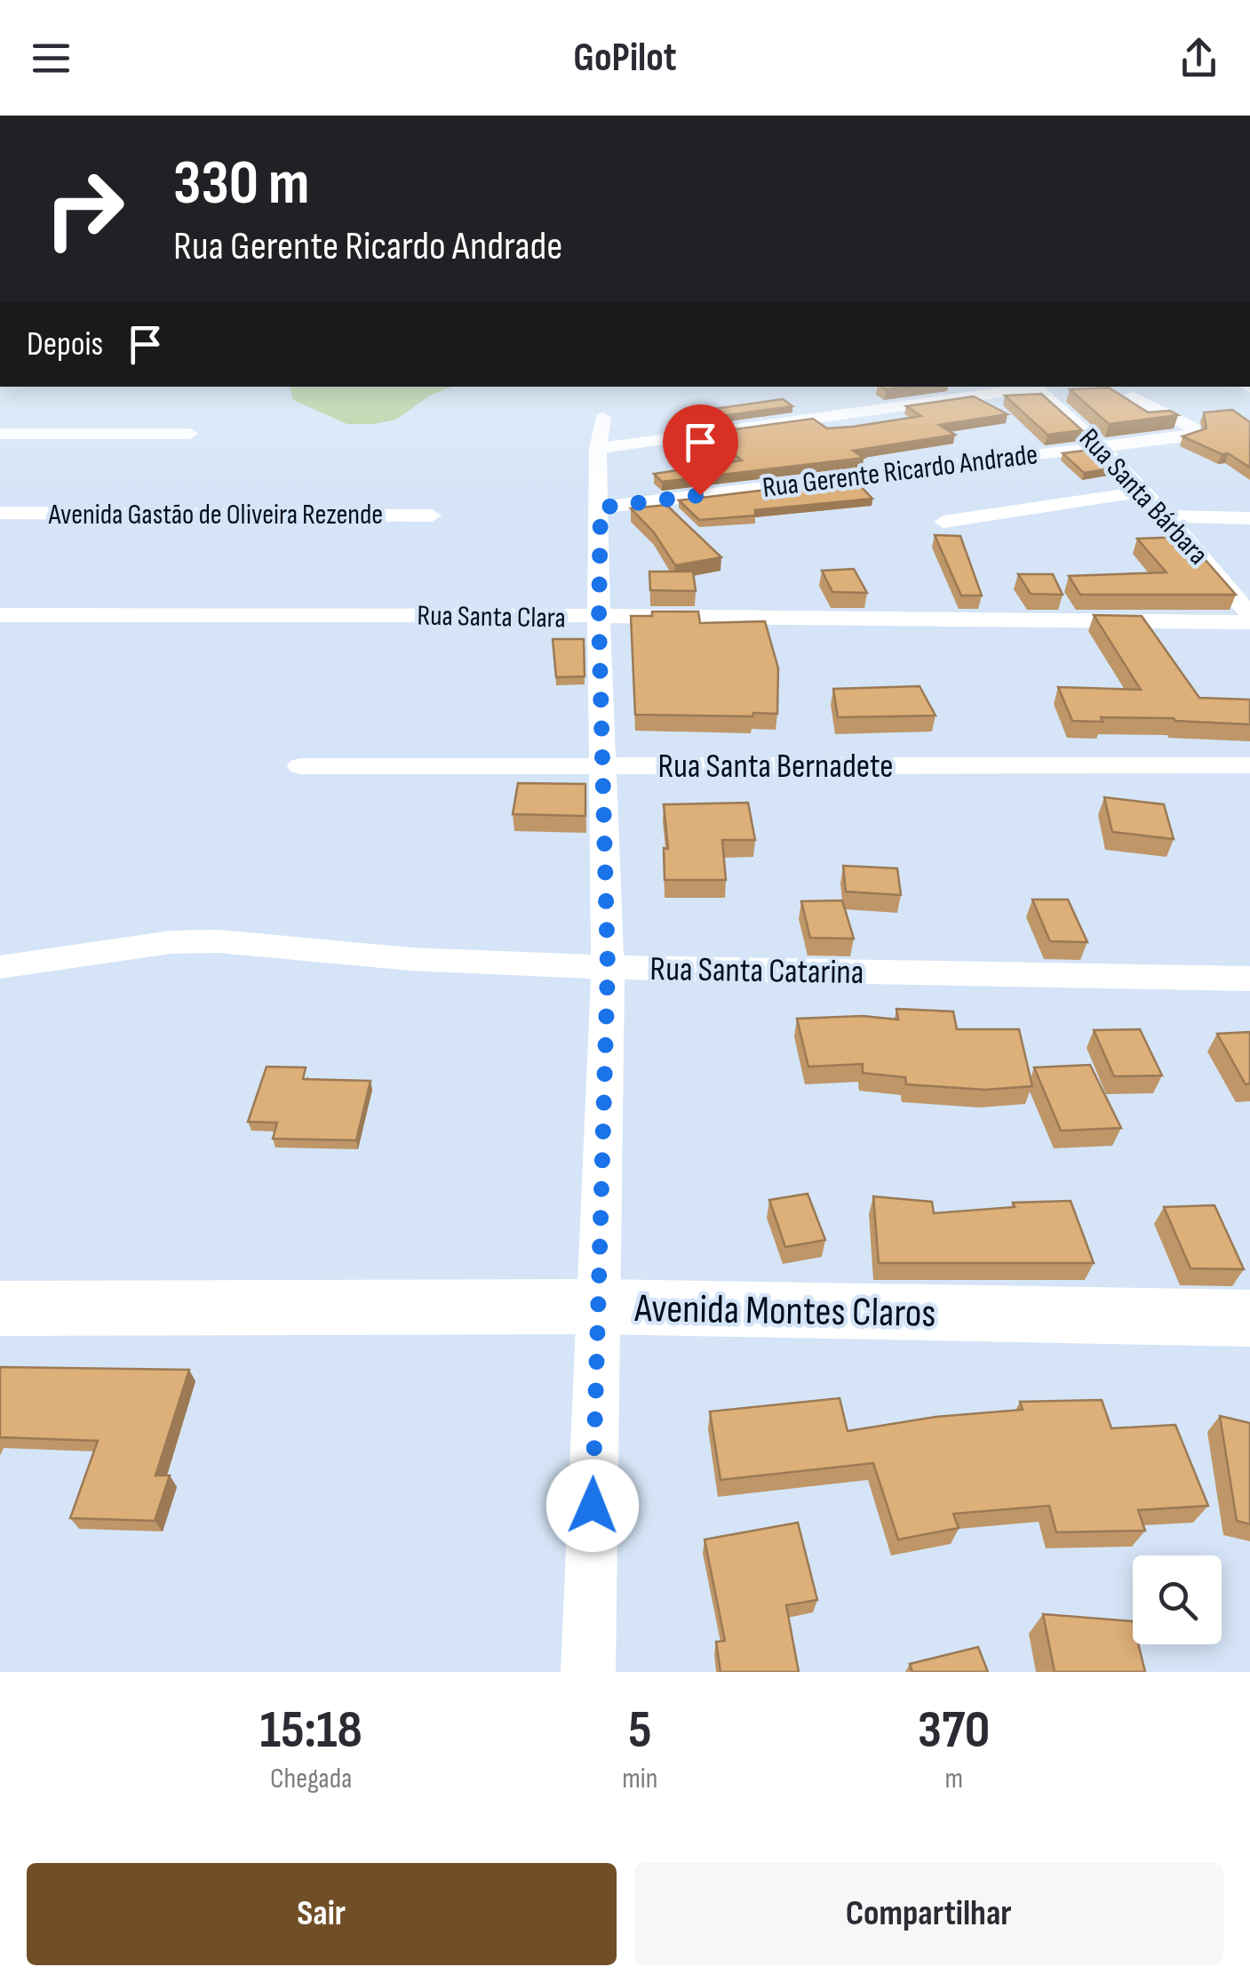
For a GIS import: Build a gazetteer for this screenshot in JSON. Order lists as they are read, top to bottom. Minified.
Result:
{"streets":{"street":["Rua Gerente Ricardo Andrade","Rua Santa Bárbara","Avenida Gastão de Oliveira Rezende","Rua Santa Clara","Rua Santa Bernadete","Rua Santa Catarina","Avenida Montes Claros"]},"crossings":[["Rua Gerente Ricardo Andrade","Rua Santa Bárbara"],["Rua Santa Bárbara","Rua Santa Clara"]],"page":{"header":"GoPilot","turn":["330 m","Rua Gerente Ricardo Andrade"],"then":"Depois","eta":["15:18","Chegada","5","min","370","m"],"buttons":["Sair","Compartilhar"]}}
